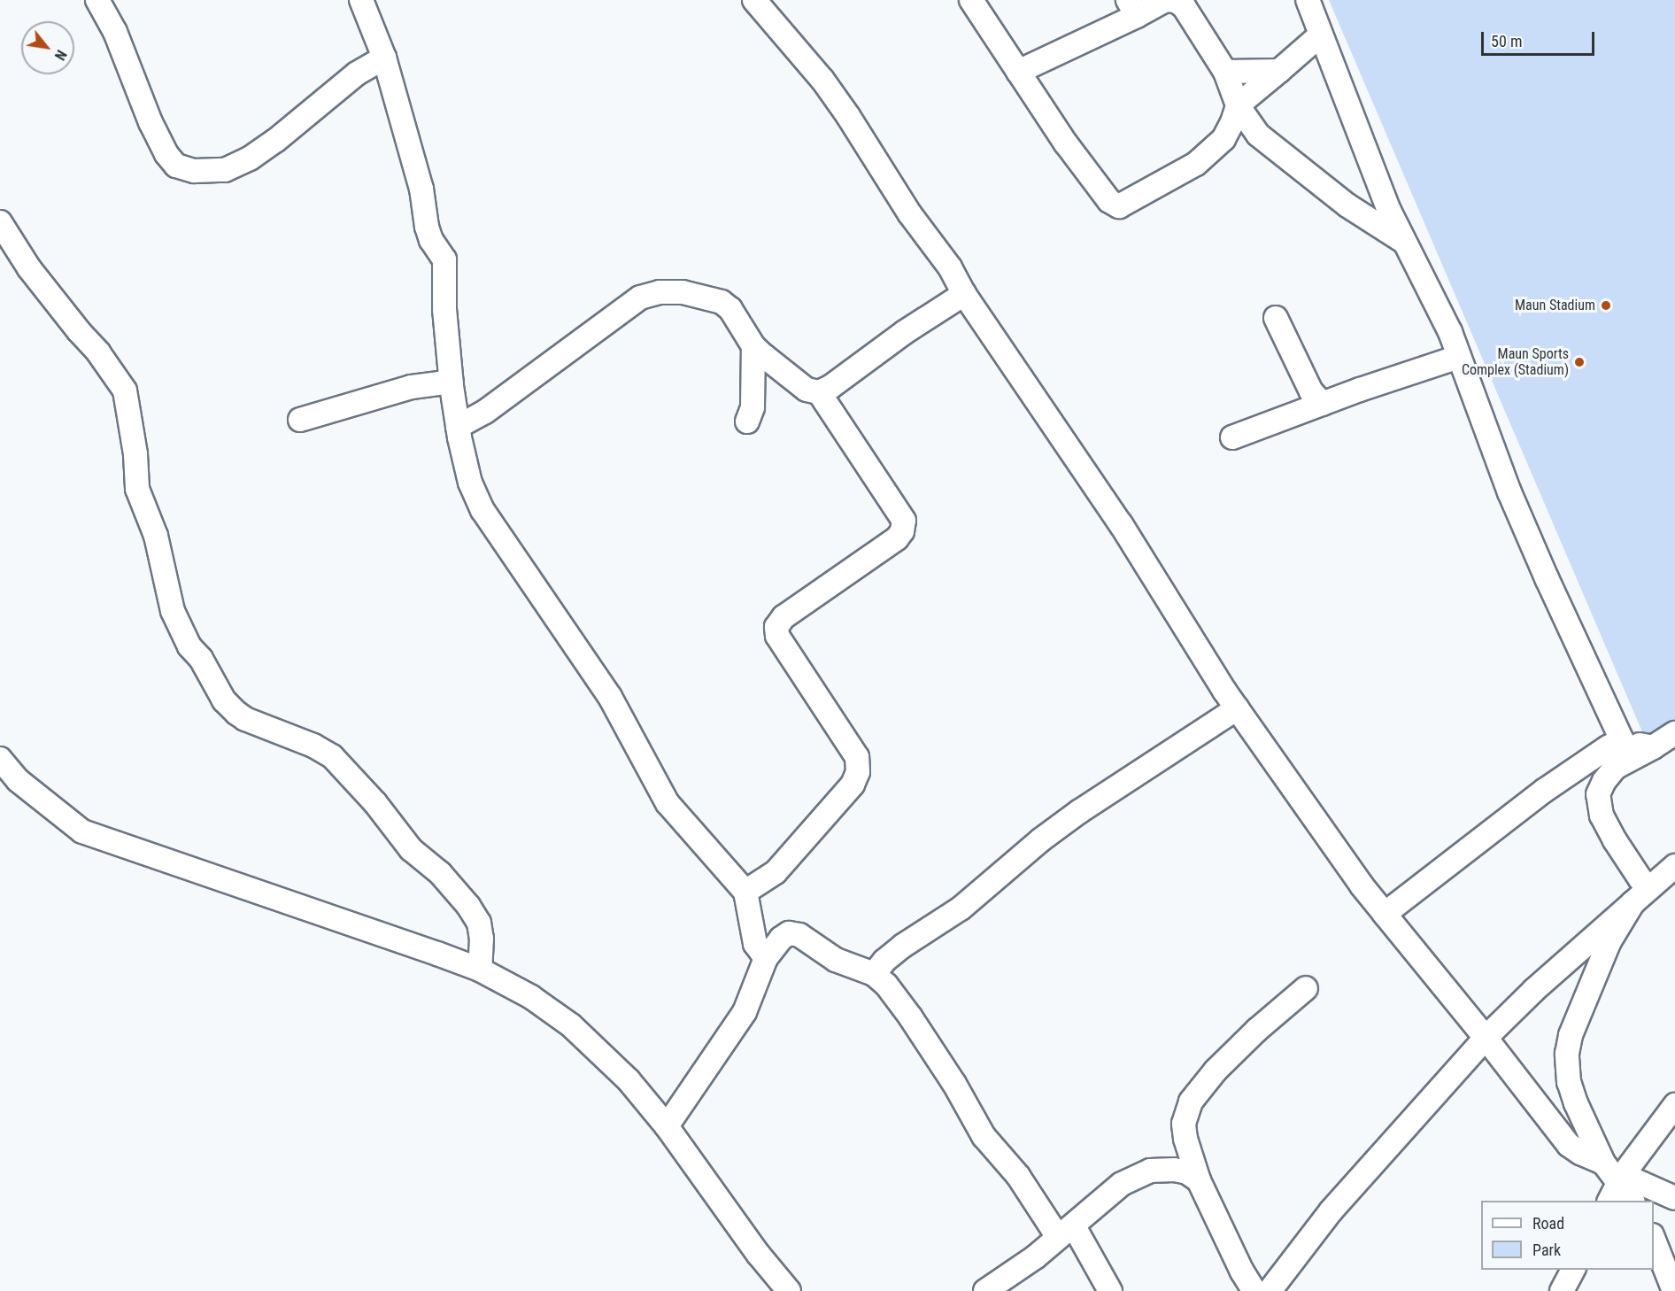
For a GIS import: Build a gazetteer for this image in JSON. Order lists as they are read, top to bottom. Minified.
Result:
{"places":["Maun Stadium","Maun Sports Complex (Stadium)"],"legend":["Road","Park"],"scale_bar":"50 m","north":"bottom right"}
